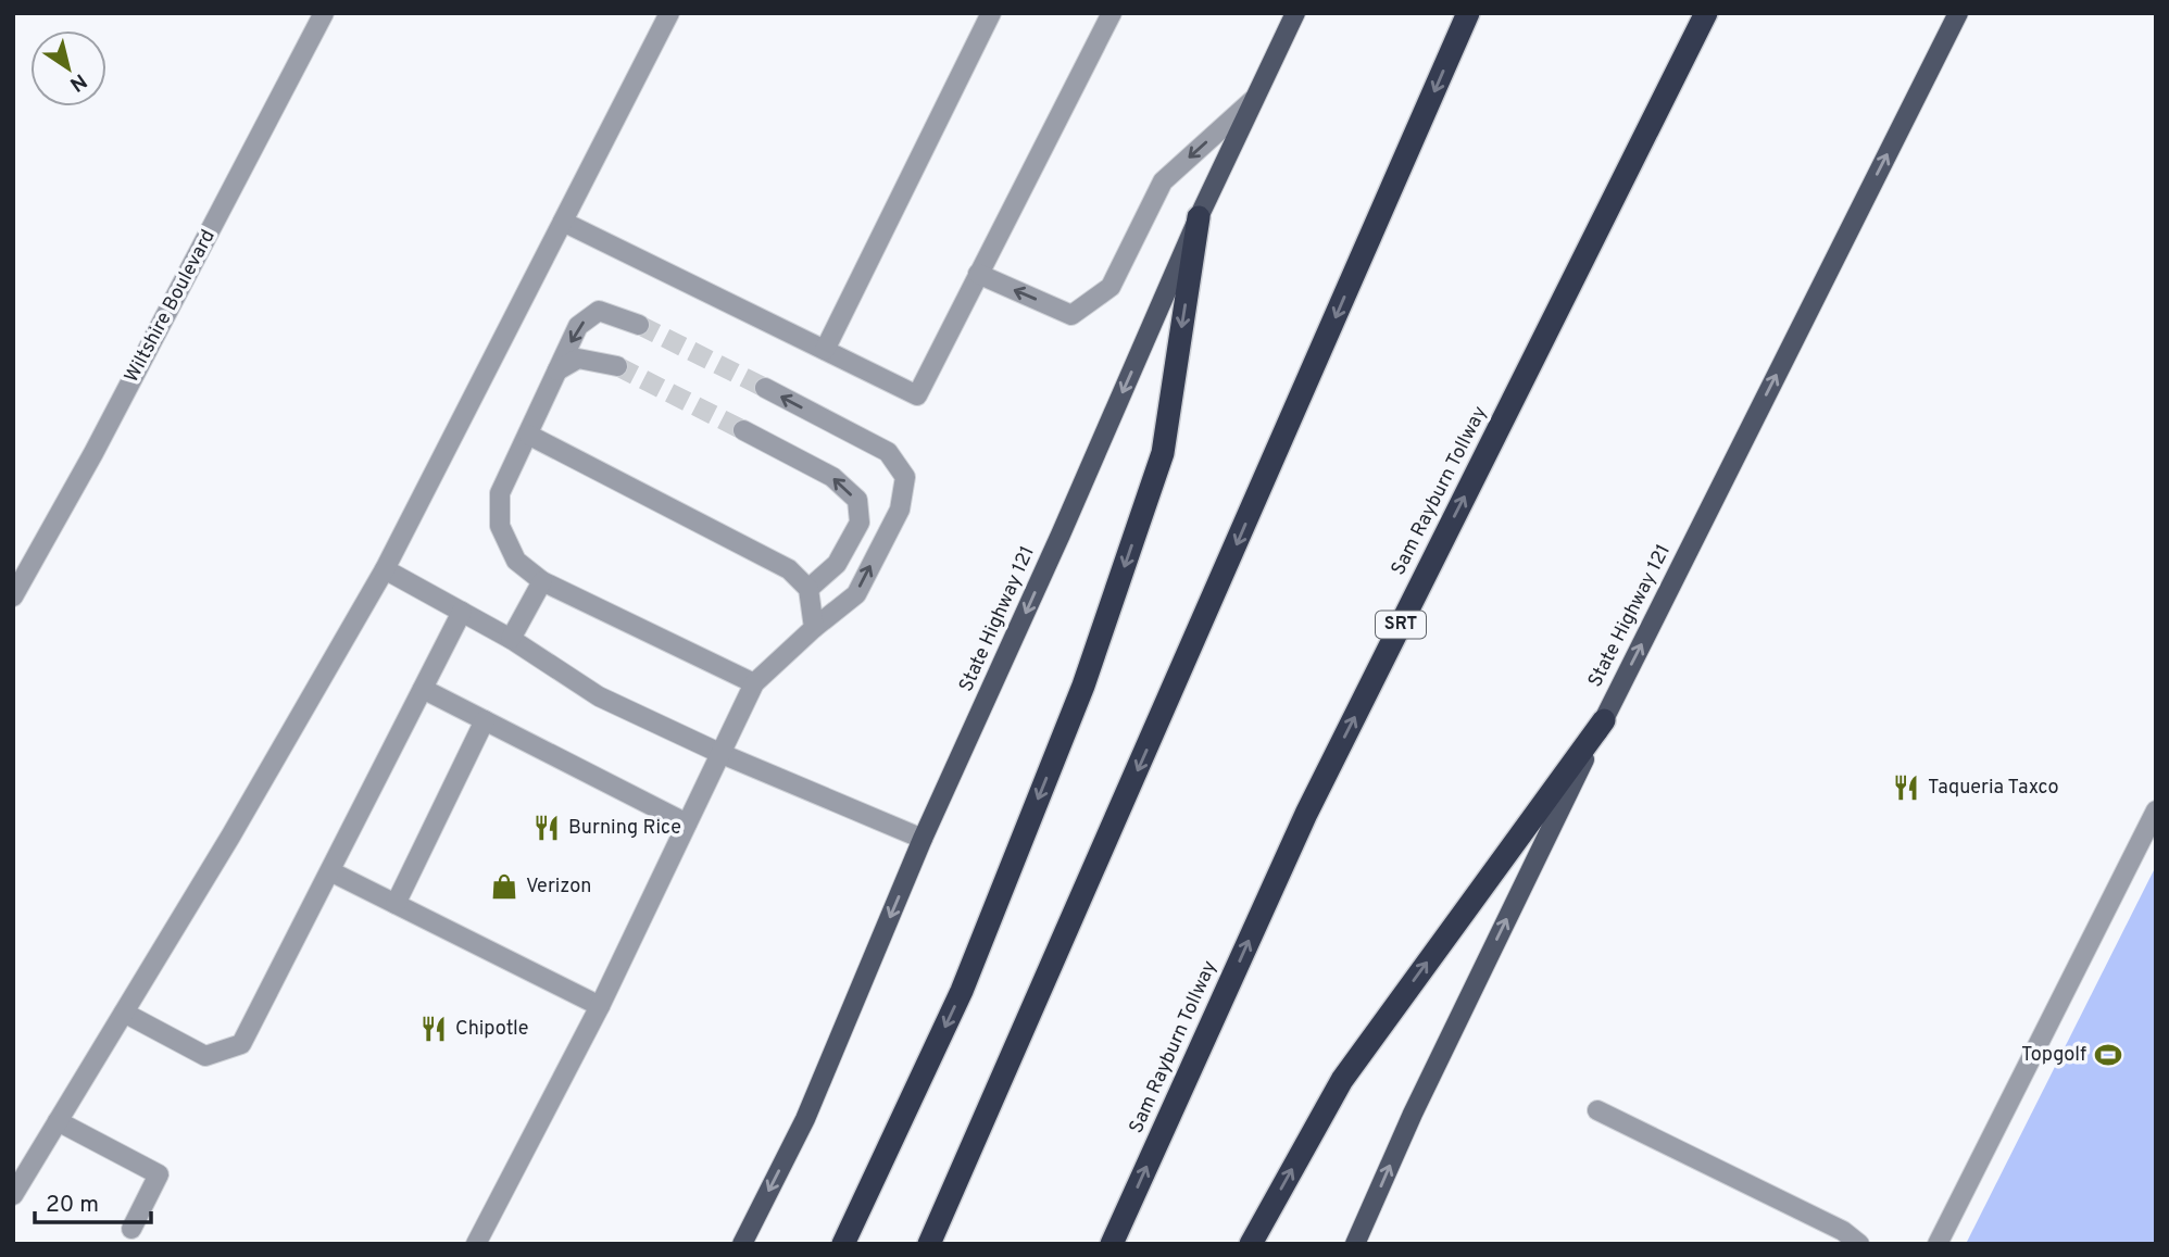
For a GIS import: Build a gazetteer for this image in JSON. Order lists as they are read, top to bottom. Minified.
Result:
{"streets":{"highway":["Sam Rayburn Tollway","SRT"],"main road":["State Highway 121"],"street":["Wiltshire Boulevard"]},"places":{"restaurant":["Taqueria Taxco","Burning Rice","Chipotle"],"shop":["Verizon"],"sports":["Topgolf"]},"scale_bar":"20 m","north":"bottom right"}
